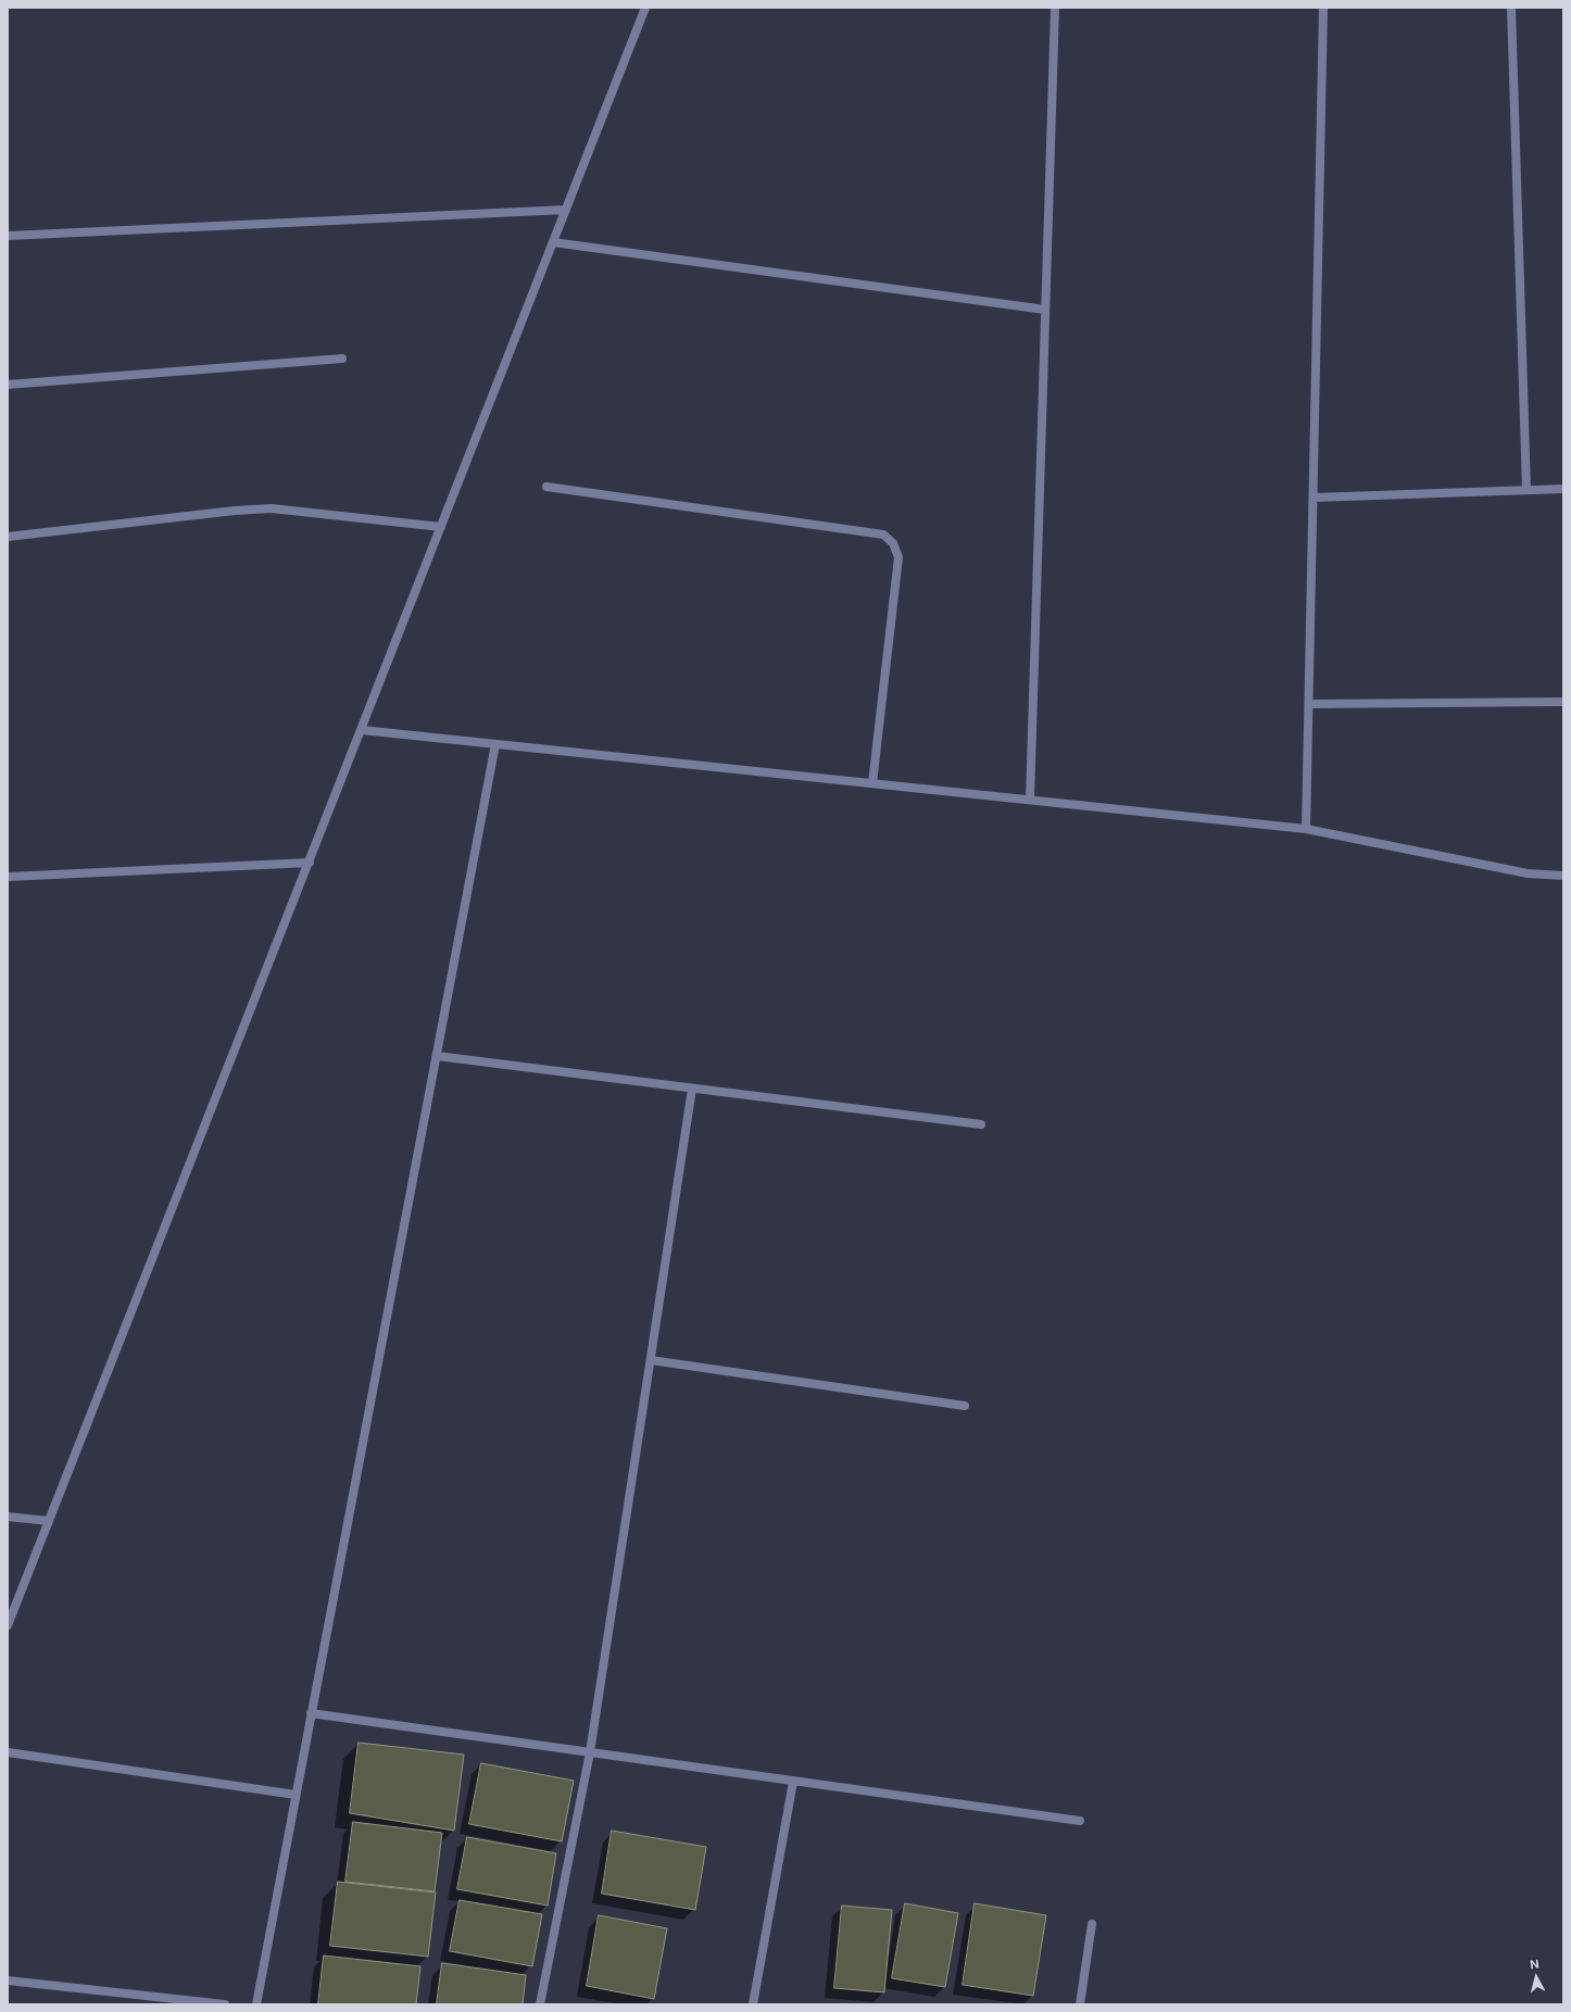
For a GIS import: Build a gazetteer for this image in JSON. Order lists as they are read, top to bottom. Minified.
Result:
{"north":"top"}
